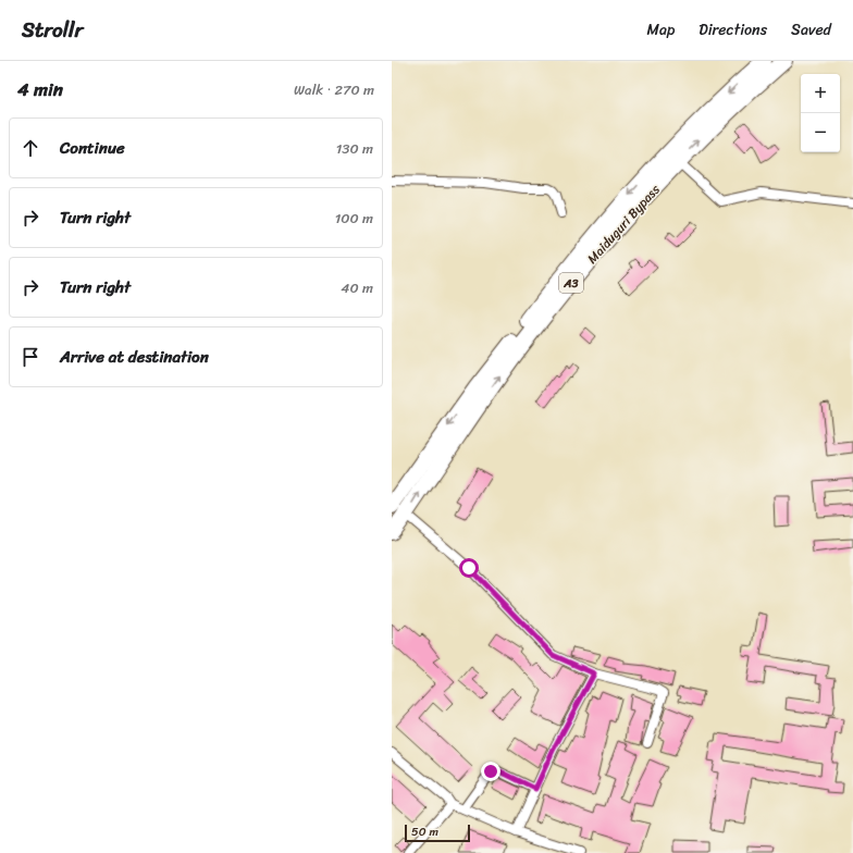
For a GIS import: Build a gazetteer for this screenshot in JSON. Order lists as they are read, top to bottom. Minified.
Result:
{"streets":{"highway":["Maiduguri Bypass","A3"]},"scale_bar":"50 m","page":{"header":"Strollr","nav":["Map","Directions","Saved"],"heading":["4 min","Walk · 270 m"],"map_buttons":["+","−"],"list":[["Continue","130 m"],["Turn right","100 m"],["Turn right","40 m"],"Arrive at destination"],"scale":"50 m"}}
